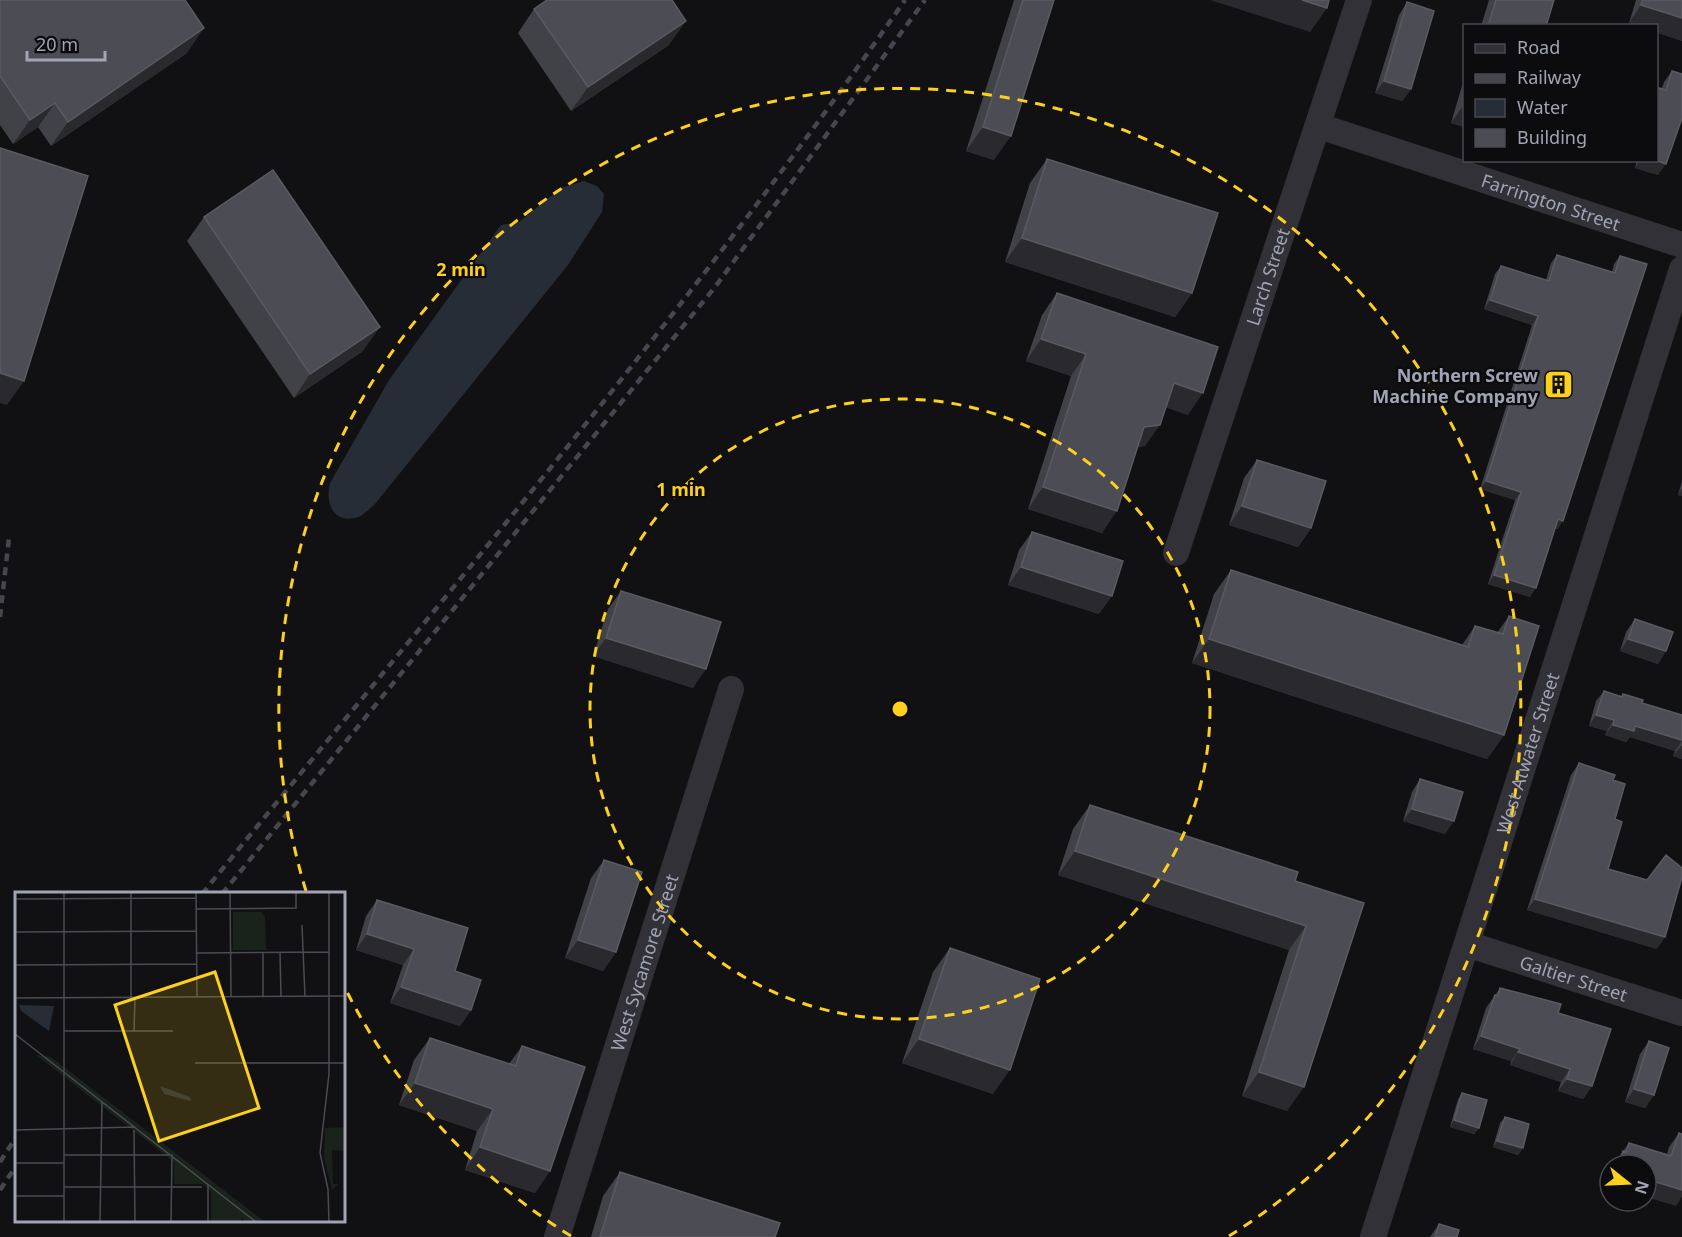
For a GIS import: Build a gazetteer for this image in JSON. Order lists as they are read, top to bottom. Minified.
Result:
{"streets":{"street":["Farrington Street","Larch Street","West Atwater Street","West Sycamore Street","Galtier Street"]},"crossings":[["Farrington Street","Larch Street"],["West Atwater Street","Galtier Street"]],"places":{"building":["Northern Screw Machine Company"]},"legend":["Road","Railway","Water","Building"],"scale_bar":"20 m","north":"right","rings":["2 min","1 min"]}
